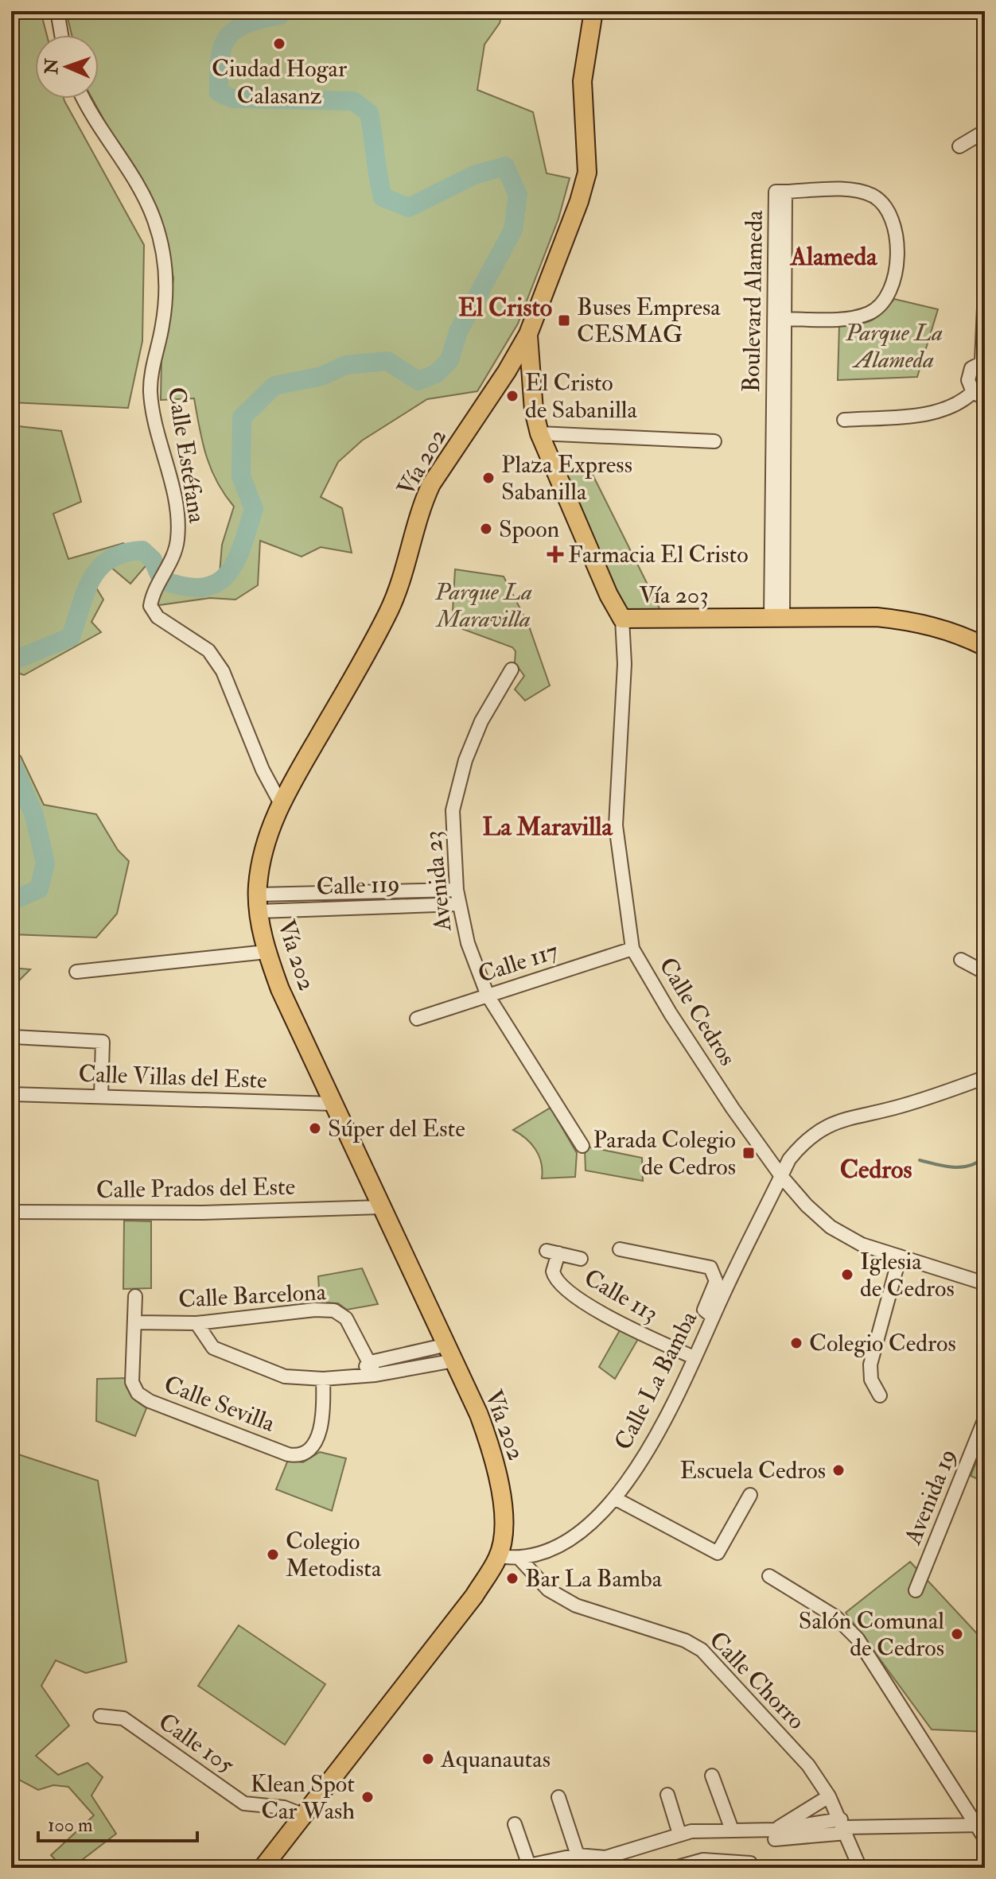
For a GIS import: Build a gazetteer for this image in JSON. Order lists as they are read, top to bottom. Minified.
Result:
{"streets":{"main road":["Vía 202","Vía 203"],"street":["Boulevard Alameda","Calle Estéfana","Avenida 23","Calle 119","Calle 117","Calle Cedros","Calle Villas del Este","Calle Prados del Este","Calle Barcelona","Calle 113","Calle La Bamba","Calle Sevilla","Avenida 19","Calle Chorro","Calle 105"]},"crossings":[["Boulevard Alameda","Vía 203"],["Calle Estéfana","Vía 202"],["Vía 202","Vía 203"],["Vía 202","Calle 119"],["Vía 202","Calle Villas del Este"],["Vía 202","Calle Prados del Este"],["Vía 202","Calle 105"],["Vía 203","Calle Cedros"],["Avenida 23","Calle 119"],["Avenida 23","Calle 117"],["Calle 117","Calle Cedros"],["Calle Cedros","Calle La Bamba"],["Calle Barcelona","Calle Sevilla"],["Calle 113","Calle La Bamba"],["Calle La Bamba","Calle Chorro"]],"districts":["Alameda","El Cristo","La Maravilla","Cedros"],"parks":["Parque La Alameda","Parque La Maravilla"],"places":{"other":["Ciudad Hogar Calasanz","El Cristo de Sabanilla","Plaza Express Sabanilla","Spoon","Súper del Este","Iglesia de Cedros","Colegio Cedros","Escuela Cedros","Colegio Metodista","Bar La Bamba","Salón Comunal de Cedros","Aquanautas","Klean Spot Car Wash"],"transit":["Buses Empresa CESMAG","Parada Colegio de Cedros"],"health":["Farmacia El Cristo"]},"scale_bar":"100 m","north":"left"}
